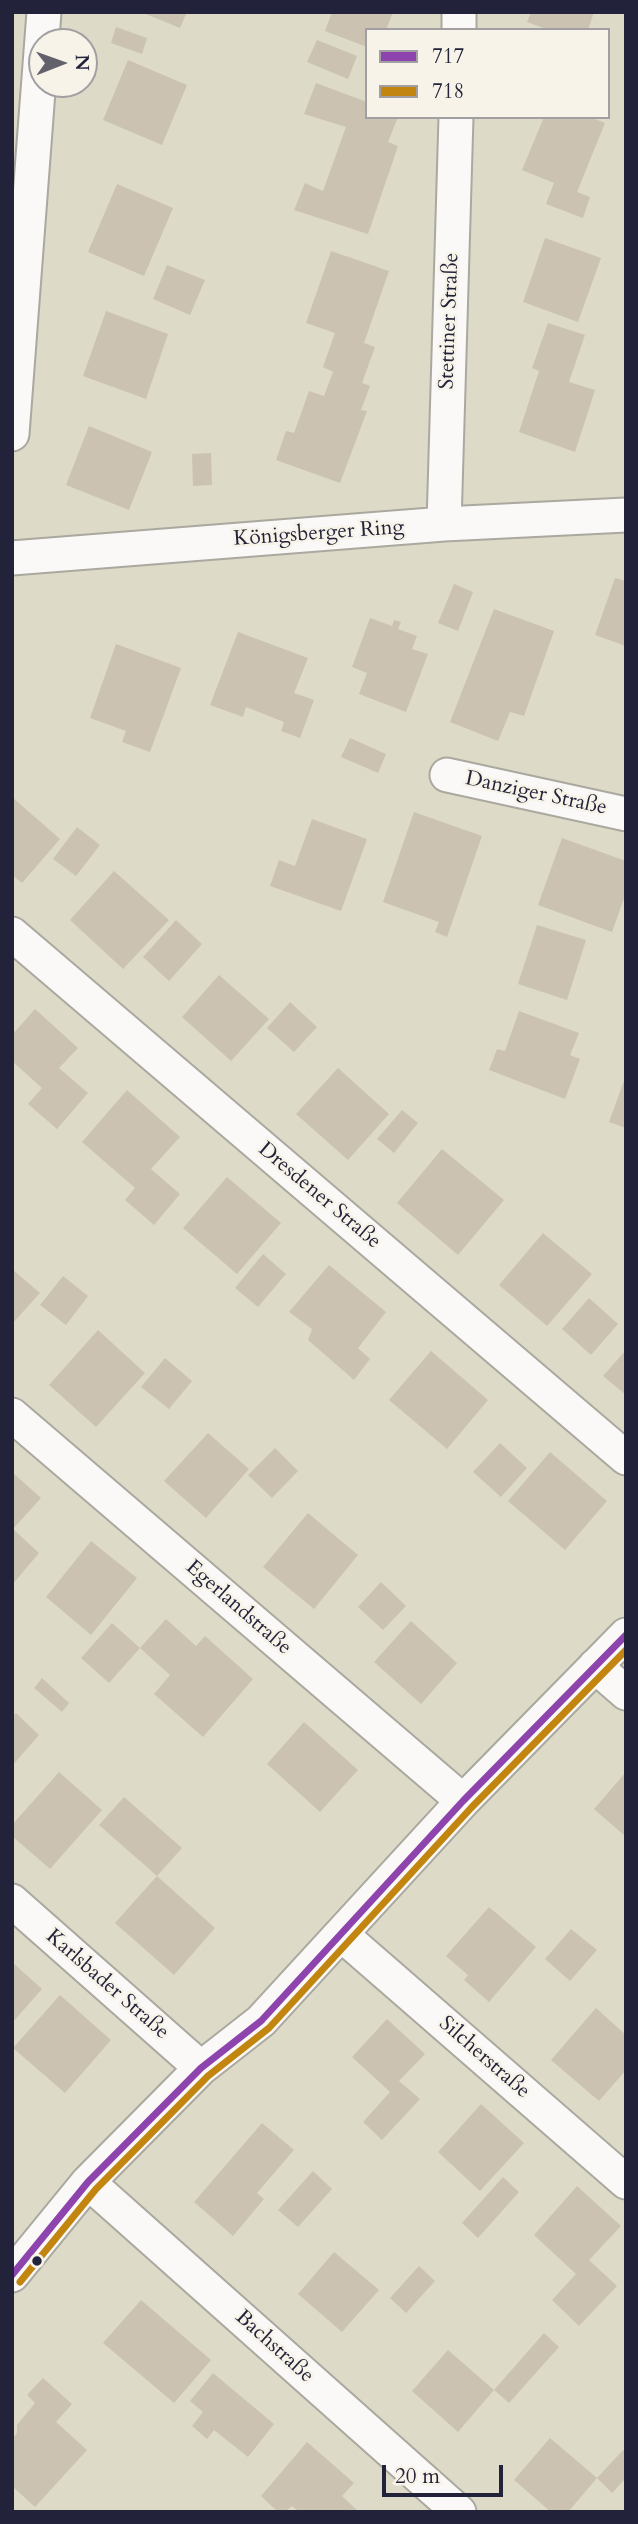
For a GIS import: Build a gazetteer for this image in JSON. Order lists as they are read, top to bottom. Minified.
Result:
{"streets":{"street":["Stettiner Straße","Königsberger Ring","Danziger Straße","Dresdener Straße","Egerlandstraße","Karlsbader Straße","Silcherstraße","Bachstraße"]},"crossings":[["Stettiner Straße","Königsberger Ring"]],"lines":["transit line 717","transit line 718"],"legend":["717","718"],"scale_bar":"20 m","north":"right"}
